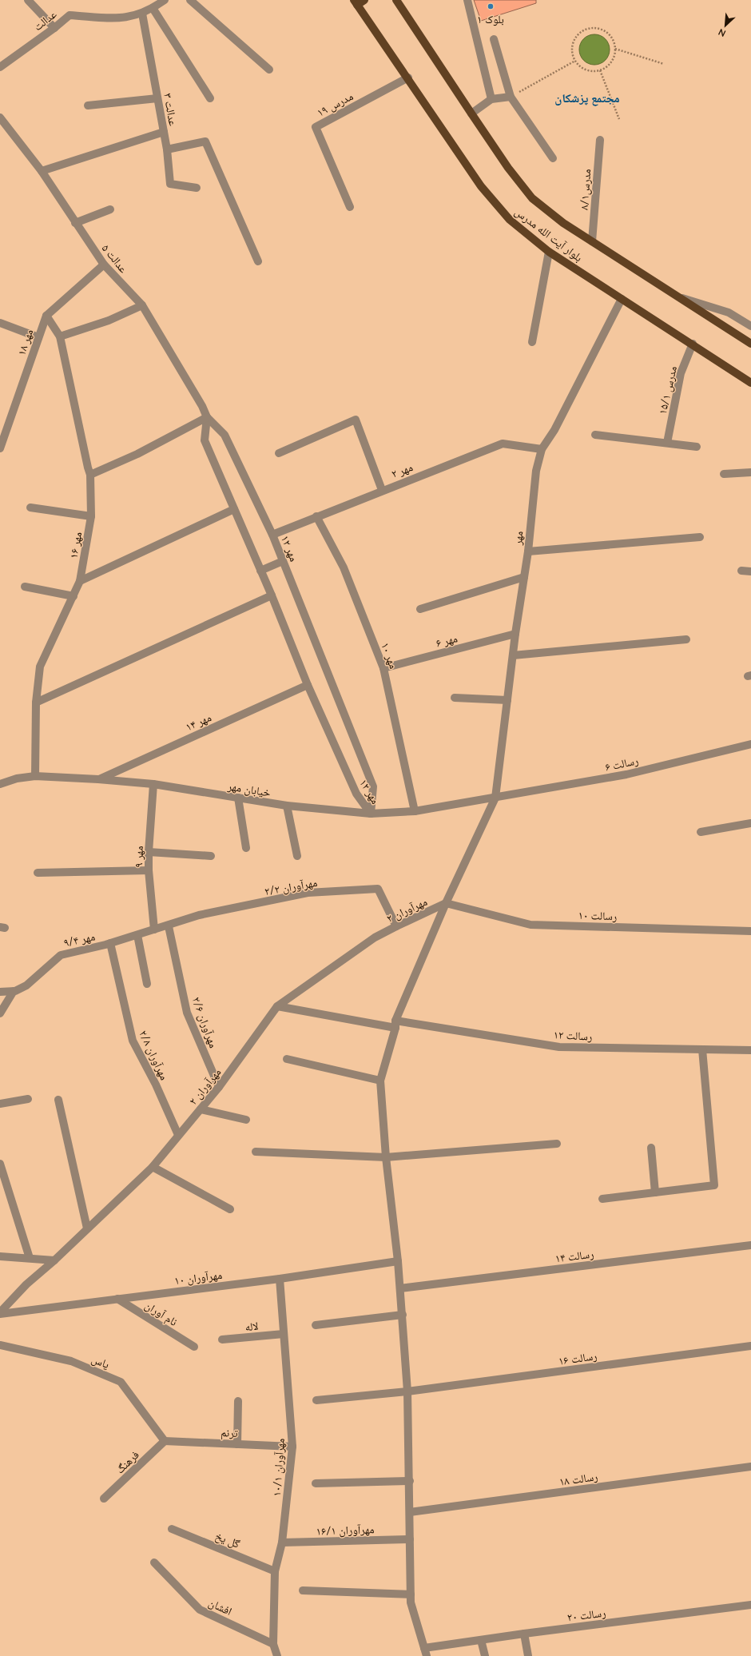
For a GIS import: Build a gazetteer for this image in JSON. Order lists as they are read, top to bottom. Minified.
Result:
{"streets":{"main road":["بلوار آیت الله مدرس"],"street":["عدالت","مدرس ۱۹","عدالت ۳","مدرس۸/۱","عدالت ۵","مهر ۱۸","مدرس ۱۵/۱","مهر ۲","مهر","مهر ۱۶","مهر ۱۲","مهر ۶","مهر ۱۰","مهر ۱۴","رسالت ۶","خیابان مهر","مهر ۹","مهرآوران ۲/۲","مهرآوران ۲","رسالت ۱۰","مهر ۹/۴","مهرآوران ۲/۶","رسالت ۱۲","مهرآوران ۲/۸","رسالت ۱۴","مهرآوران ۱۰","نام آوران","لاله","رسالت ۱۶","یاس","ترنم","فرهنگ","مهرآوران ۱۰/۱","رسالت ۱۸","مهرآوران ۱۶/۱","گل یخ","افشان","رسالت ۲۰"]},"crossings":[["عدالت","عدالت ۳"],["مدرس ۱۹","بلوار آیت الله مدرس"],["مدرس۸/۱","بلوار آیت الله مدرس"],["بلوار آیت الله مدرس","مدرس ۱۵/۱"],["بلوار آیت الله مدرس","مهر"],["عدالت ۵","مهر ۱۸"],["عدالت ۵","مهر ۱۲"],["مهر ۱۸","مهر ۱۶"],["مهر ۲","مهر"],["مهر ۲","مهر ۱۲"],["مهر ۲","مهر ۱۰"],["مهر","مهر ۶"],["مهر","رسالت ۶"],["مهر","خیابان مهر"],["مهر","مهرآوران ۲"],["مهر","رسالت ۱۰"],["مهر","رسالت ۱۲"],["مهر ۱۶","خیابان مهر"],["مهر ۱۲","مهر ۱۴"],["مهر ۱۲","خیابان مهر"],["مهر ۶","مهر ۱۰"],["مهر ۱۰","خیابان مهر"],["مهر ۱۴","خیابان مهر"],["رسالت ۶","خیابان مهر"],["خیابان مهر","مهر ۹"],["مهر ۹","مهر ۹/۴"],["مهرآوران ۲/۲","مهرآوران ۲"],["مهرآوران ۲/۲","مهر ۹/۴"],["مهرآوران ۲/۲","مهرآوران ۲/۶"],["مهرآوران ۲","رسالت ۱۰"],["مهرآوران ۲","مهرآوران ۲/۶"],["مهرآوران ۲","رسالت ۱۲"],["مهرآوران ۲","مهرآوران ۲/۸"],["مهرآوران ۲","مهرآوران ۱۰"],["مهر ۹/۴","مهرآوران ۲/۶"],["مهر ۹/۴","مهرآوران ۲/۸"],["مهرآوران ۱۰","نام آوران"],["مهرآوران ۱۰","مهرآوران ۱۰/۱"],["لاله","مهرآوران ۱۰/۱"],["یاس","ترنم"],["یاس","فرهنگ"],["ترنم","فرهنگ"],["ترنم","مهرآوران ۱۰/۱"],["مهرآوران ۱۰/۱","مهرآوران ۱۶/۱"],["مهرآوران ۱۰/۱","گل یخ"],["مهرآوران ۱۰/۱","افشان"]],"districts":["مجتمع پزشکان"],"places":["بلوک ۱"],"north":"bottom left"}
